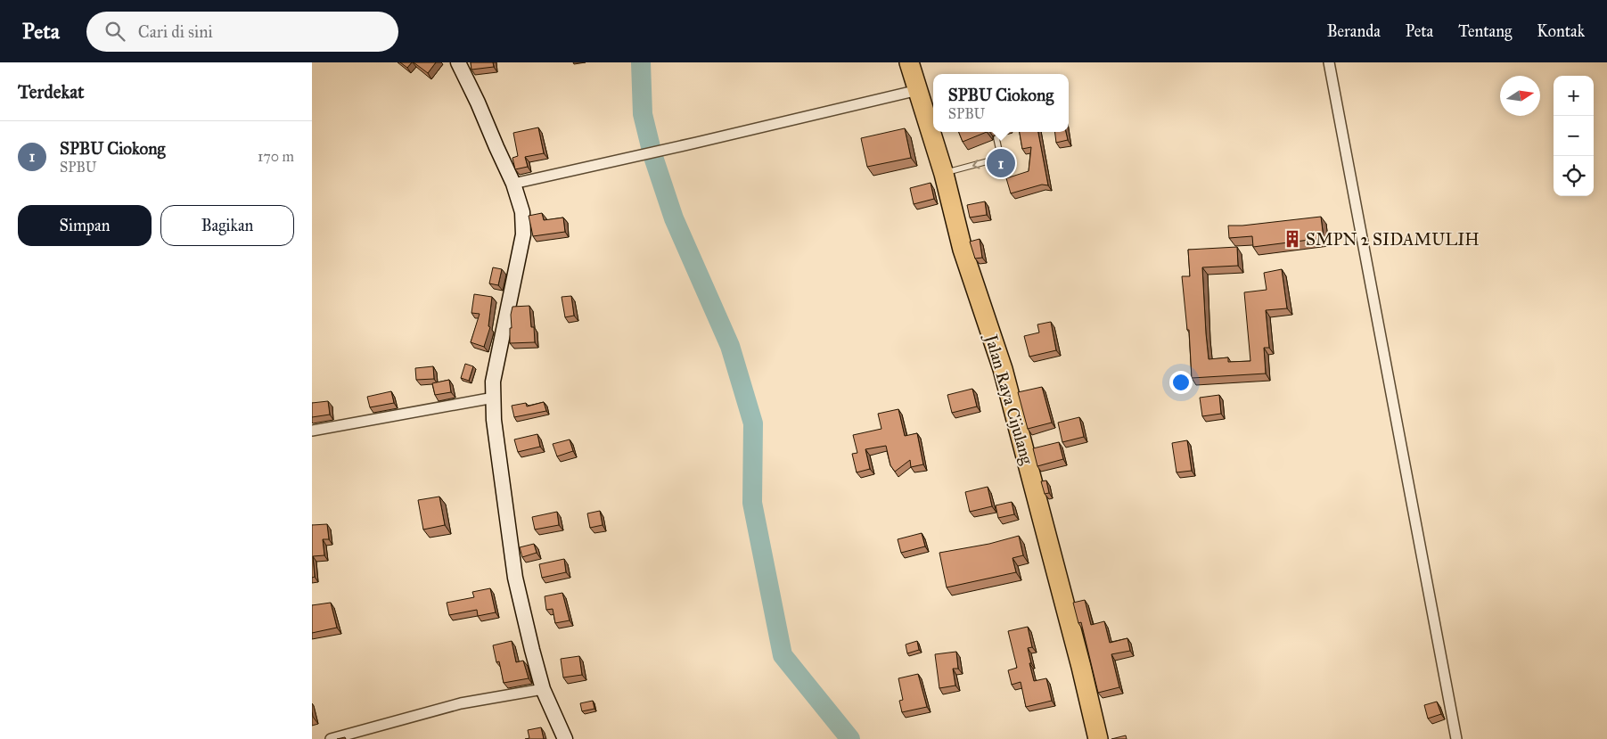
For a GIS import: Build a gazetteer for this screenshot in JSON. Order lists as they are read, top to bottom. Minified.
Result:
{"streets":{"highway":["Jalan Raya Cijulang"]},"places":{"building":["SMPN 2 SIDAMULIH"]},"north":"right","page":{"header":"Peta","search":"Cari di sini","nav":["Beranda","Peta","Tentang","Kontak"],"heading":"Terdekat","popup":["SPBU Ciokong","SPBU"],"map_buttons":["+","−"],"list":[{"mark":"1","name":"SPBU Ciokong","note":"SPBU","value":"170 m"}],"pins":"1","buttons":["Simpan","Bagikan"]}}
